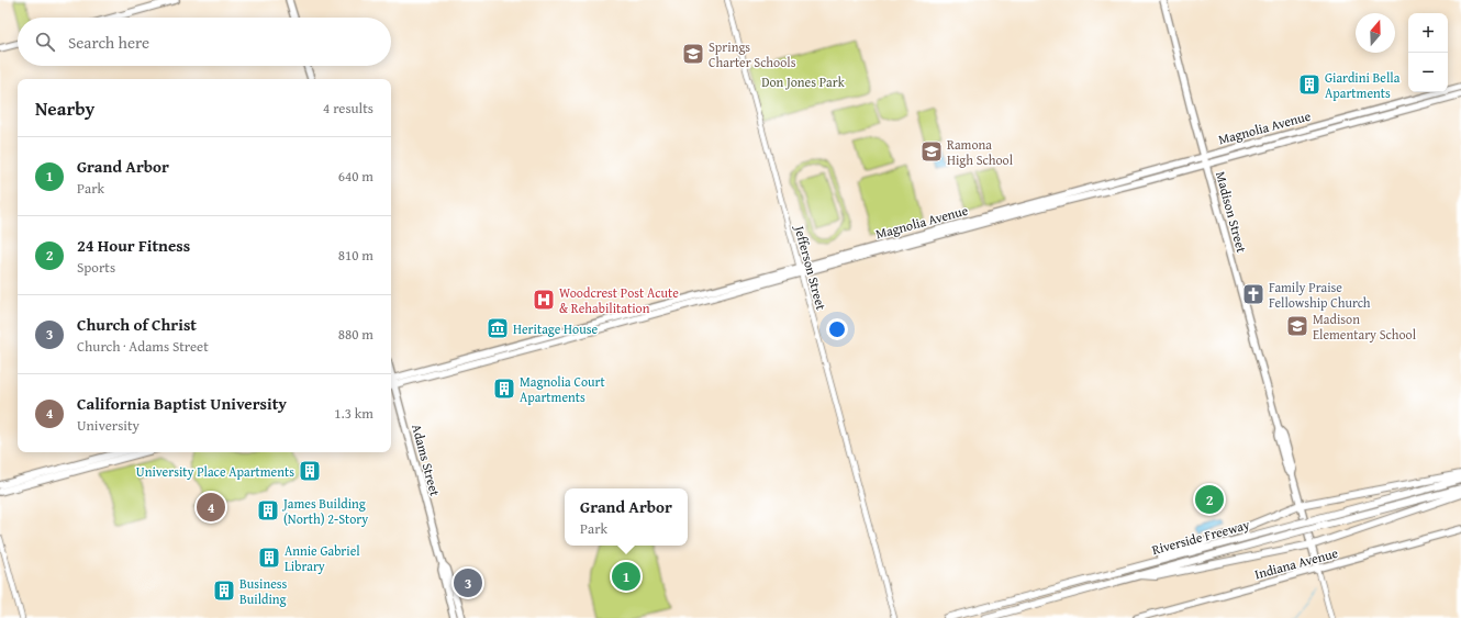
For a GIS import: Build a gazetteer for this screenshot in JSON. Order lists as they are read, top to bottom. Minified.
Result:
{"streets":{"highway":["Riverside Freeway"],"main road":["Magnolia Avenue","Madison Street","Adams Street","Indiana Avenue"],"street":["Jefferson Street"]},"crossings":[["Magnolia Avenue","Madison Street"],["Magnolia Avenue","Jefferson Street"],["Magnolia Avenue","Adams Street"],["Madison Street","Indiana Avenue"]],"parks":["Don Jones Park"],"places":{"school or university":["Springs Charter Schools","Ramona High School","Madison Elementary School"],"building":["Giardini Bella Apartments","Magnolia Court Apartments","University Place Apartments","James Building (North) 2-Story","Annie Gabriel Library","Business Building"],"church":["Family Praise Fellowship Church"],"hospital":["Woodcrest Post Acute & Rehabilitation"],"museum":["Heritage House"]},"north":"top","page":{"map_buttons":["+","−"],"search":"Search here","heading":["Nearby","4 results"],"list":[{"mark":"1","name":"Grand Arbor","note":"Park","value":"640 m"},{"mark":"2","name":"24 Hour Fitness","note":"Sports","value":"810 m"},{"mark":"3","name":"Church of Christ","note":"Church · Adams Street","value":"880 m"},{"mark":"4","name":"California Baptist University","note":"University","value":"1.3 km"}],"pins":["2","4","1","3"],"popup":["Grand Arbor","Park"]}}
